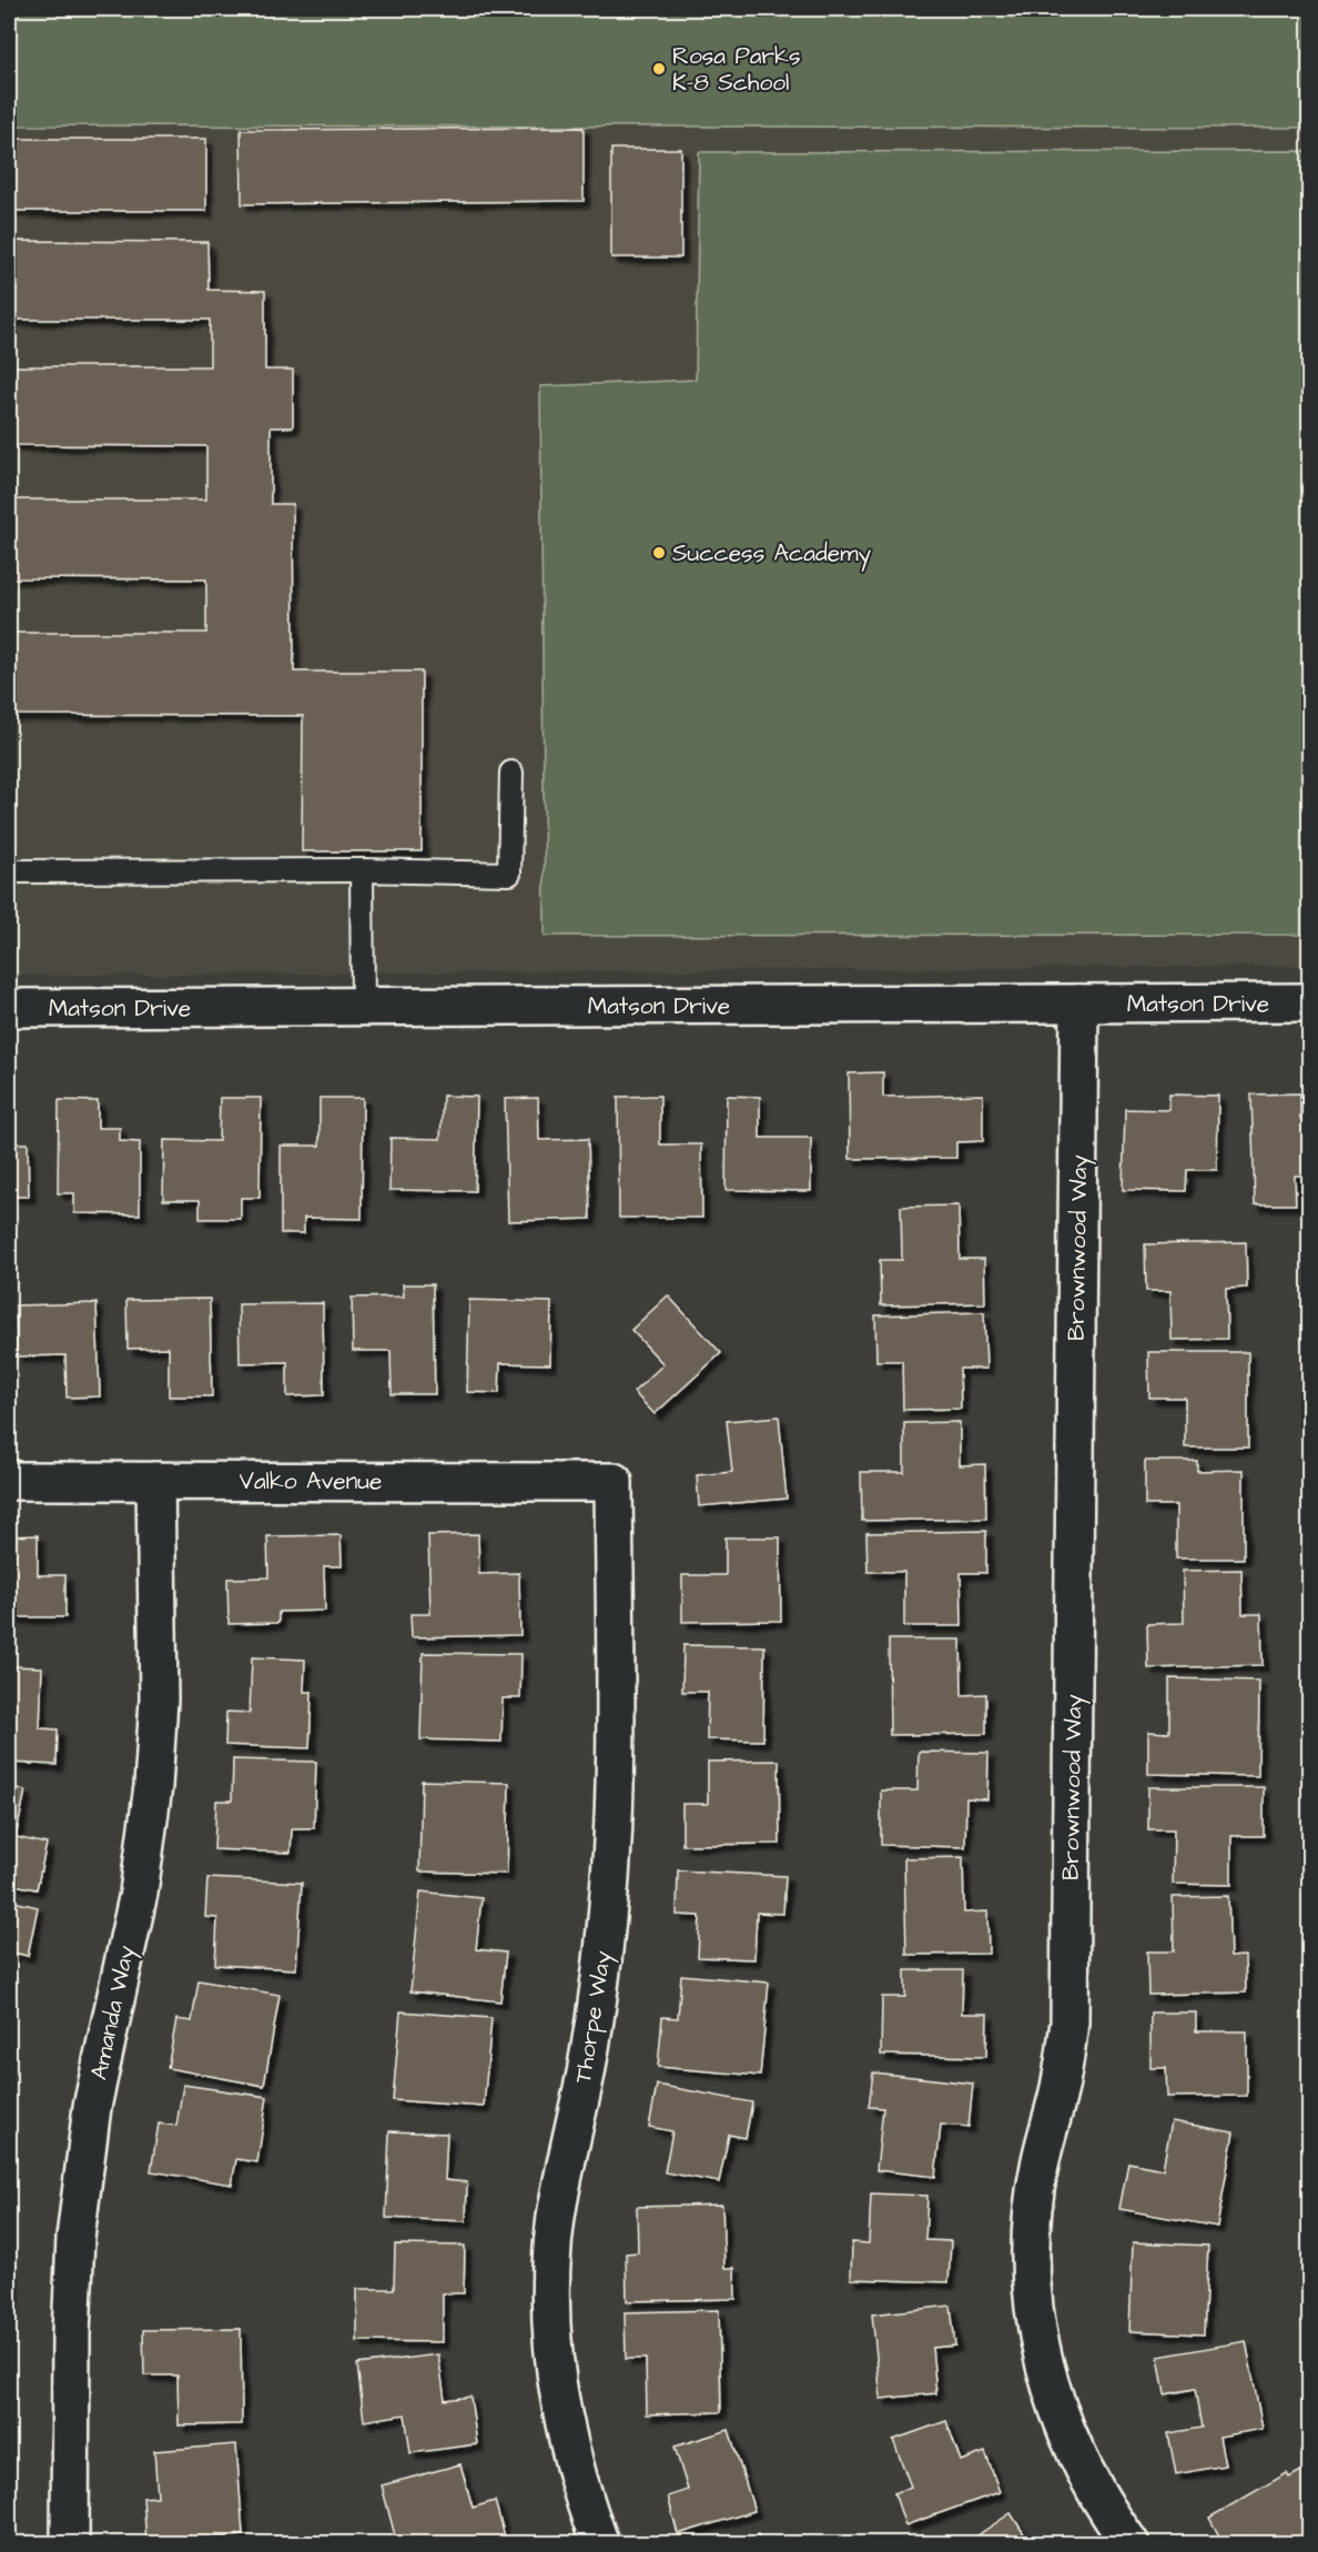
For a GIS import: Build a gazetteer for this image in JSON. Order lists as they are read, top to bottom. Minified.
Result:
{"streets":{"street":["Matson Drive","Brownwood Way","Valko Avenue","Amanda Way","Thorpe Way"]},"crossings":[["Matson Drive","Brownwood Way"],["Valko Avenue","Amanda Way"],["Valko Avenue","Thorpe Way"]],"places":["Rosa Parks K-8 School","Success Academy"]}
